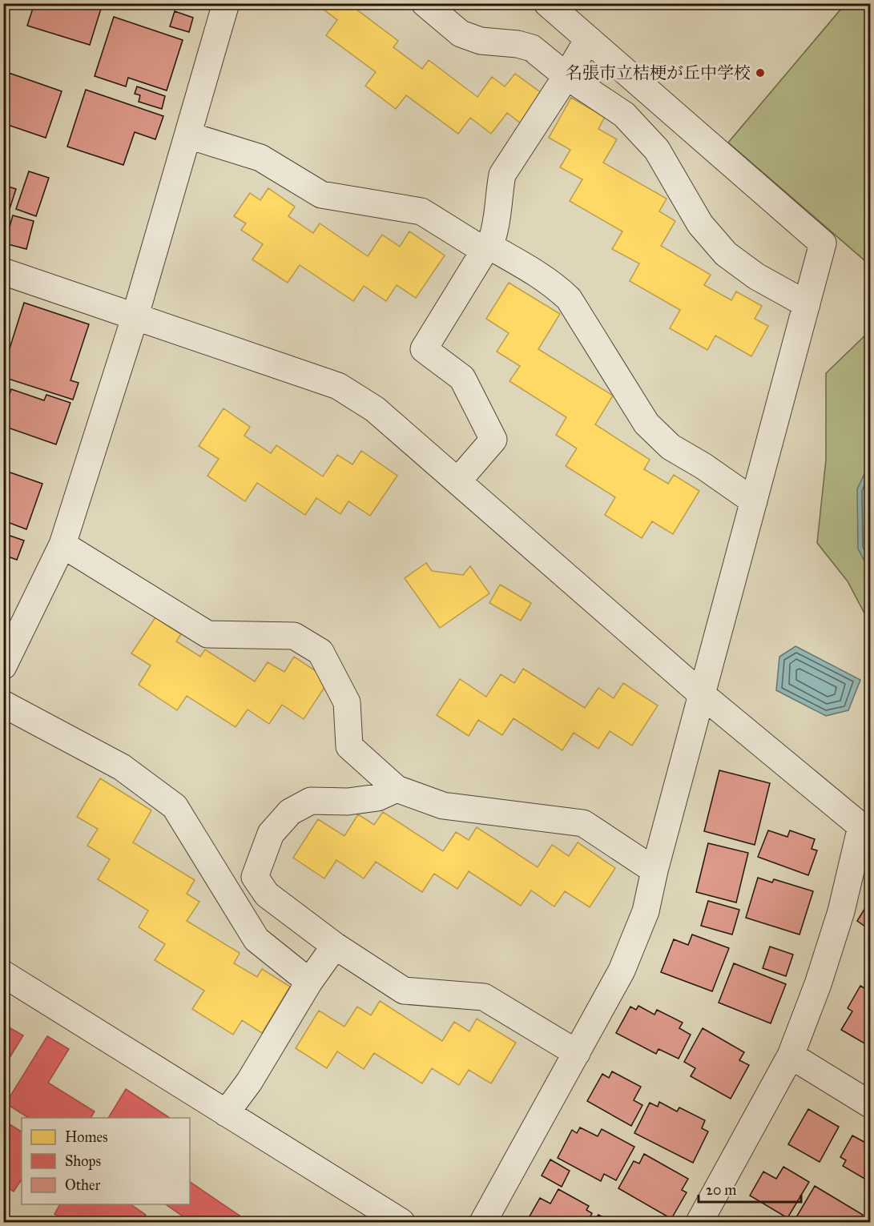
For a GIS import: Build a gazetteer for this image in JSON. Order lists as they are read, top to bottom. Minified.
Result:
{"places":["名張市立桔梗が丘中学校"],"legend":["Homes","Shops","Other"],"scale_bar":"20 m"}
